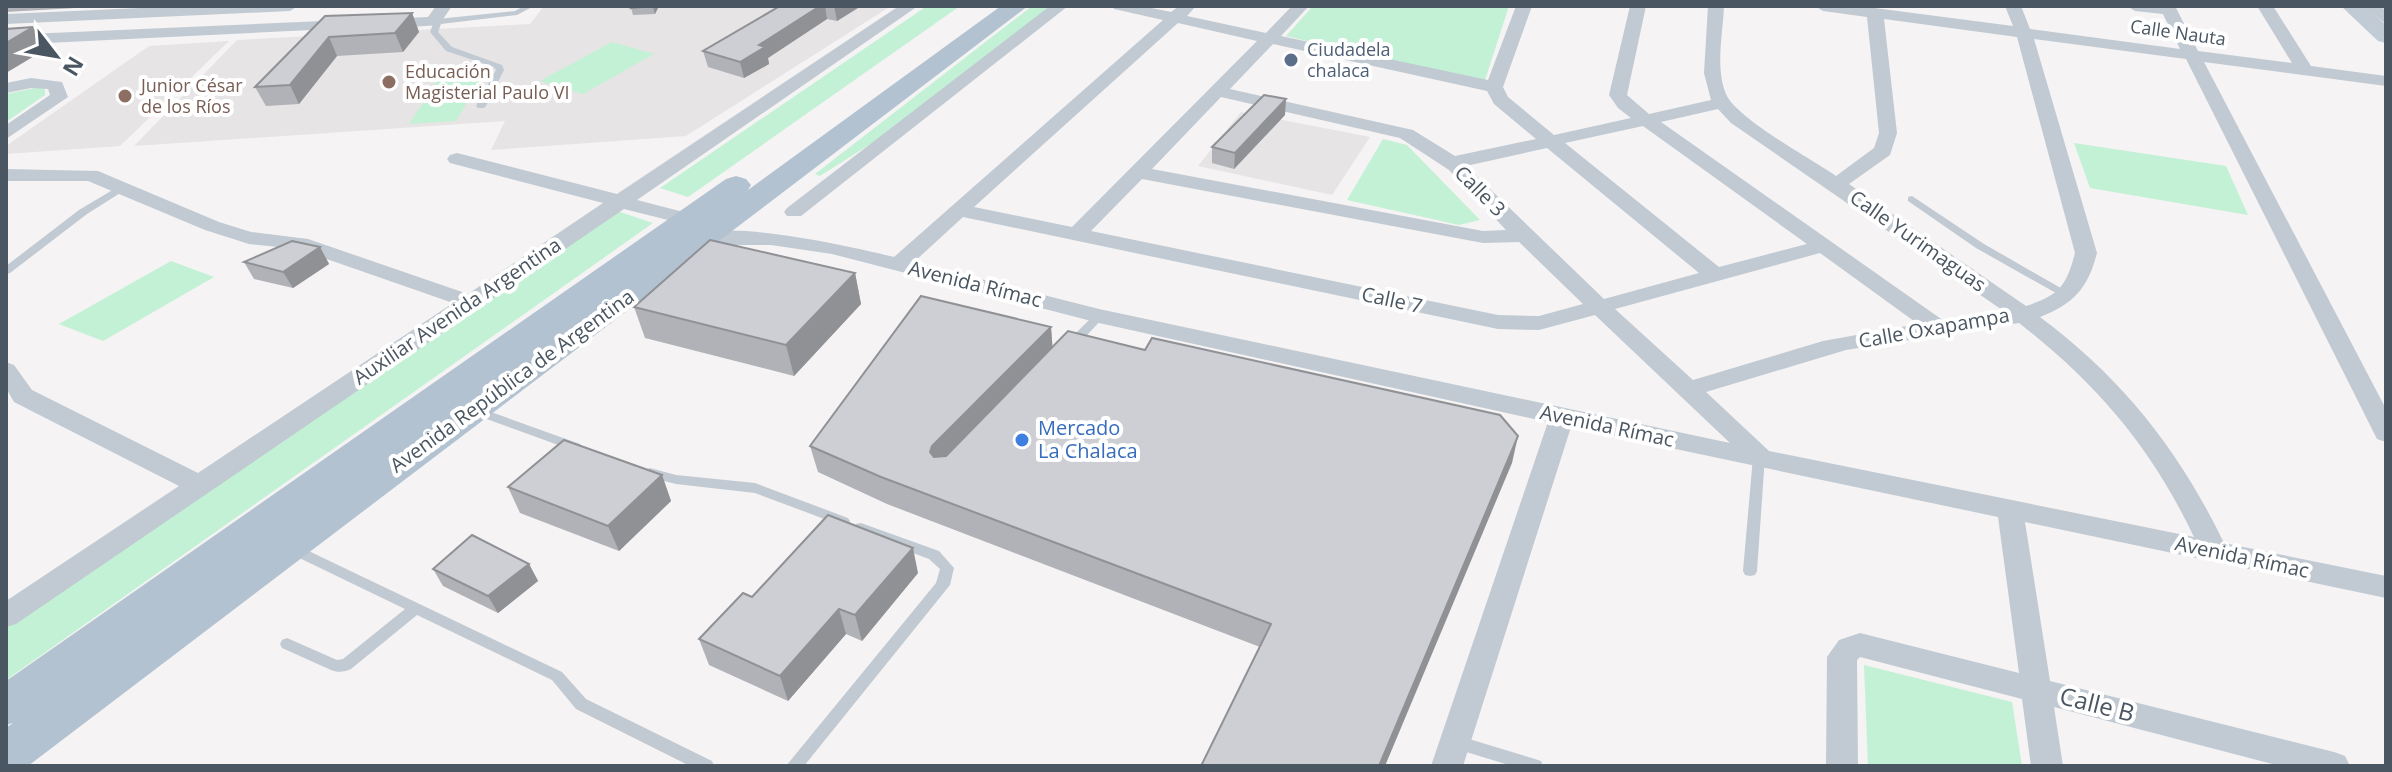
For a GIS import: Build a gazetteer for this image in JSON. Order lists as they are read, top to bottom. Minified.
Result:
{"streets":{"main road":["Avenida República de Argentina"],"street":["Calle Nauta","Calle 3","Calle Yurimaguas","Avenida Rímac","Calle 7","Auxiliar Avenida Argentina","Calle Oxapampa","Calle B"]},"crossings":[["Calle 3","Calle 7"],["Calle 3","Calle Oxapampa"],["Calle Yurimaguas","Avenida Rímac"],["Calle Yurimaguas","Calle Oxapampa"],["Avenida Rímac","Auxiliar Avenida Argentina"],["Avenida Rímac","Avenida República de Argentina"]],"places":["Ciudadela chalaca","Educación Magisterial Paulo VI","Junior César de los Ríos","Mercado La Chalaca"],"north":"bottom right"}
